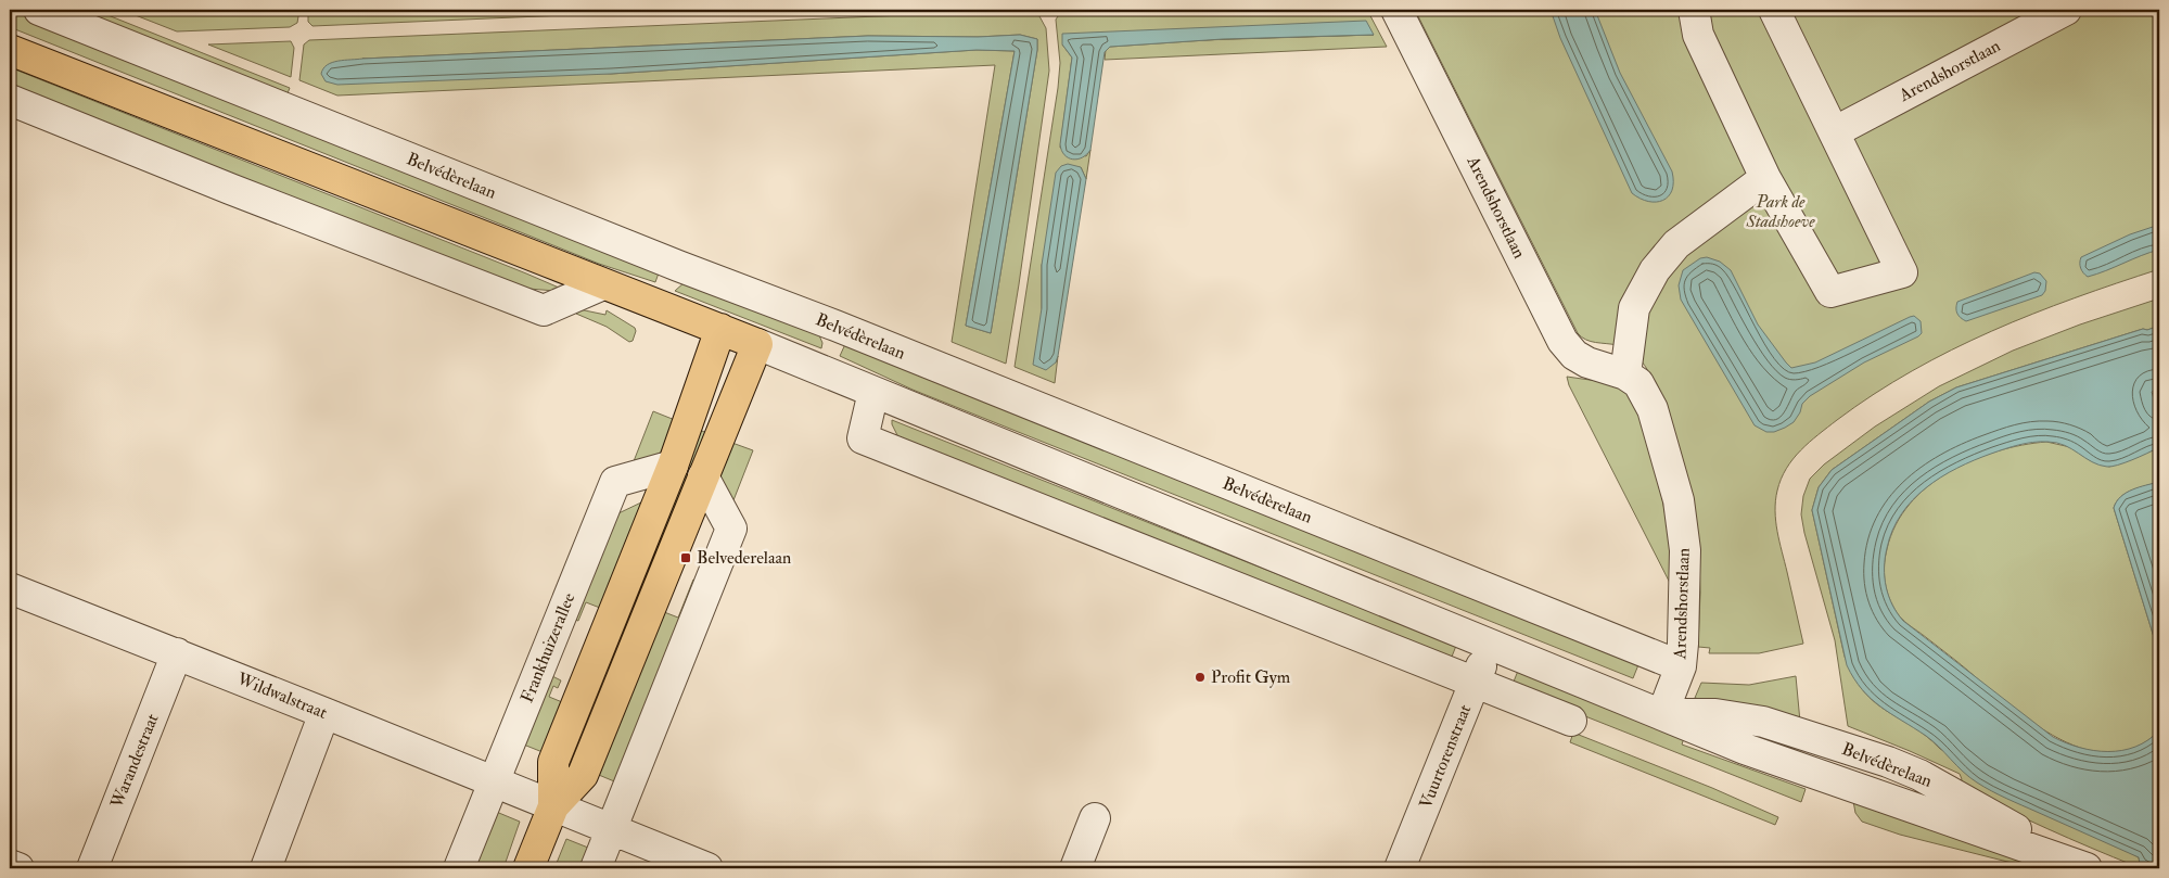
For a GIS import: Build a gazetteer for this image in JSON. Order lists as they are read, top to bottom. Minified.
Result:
{"streets":{"main road":["Belvédèrelaan"],"street":["Arendshorstlaan","Frankhuizerallee","Wildwalstraat","Vuurtorenstraat","Warandestraat"]},"crossings":[["Arendshorstlaan","Belvédèrelaan"],["Belvédèrelaan","Vuurtorenstraat"],["Frankhuizerallee","Wildwalstraat"],["Wildwalstraat","Warandestraat"]],"parks":["Park de Stadshoeve"],"places":{"transit":["Belvederelaan"],"other":["Profit Gym"]}}
